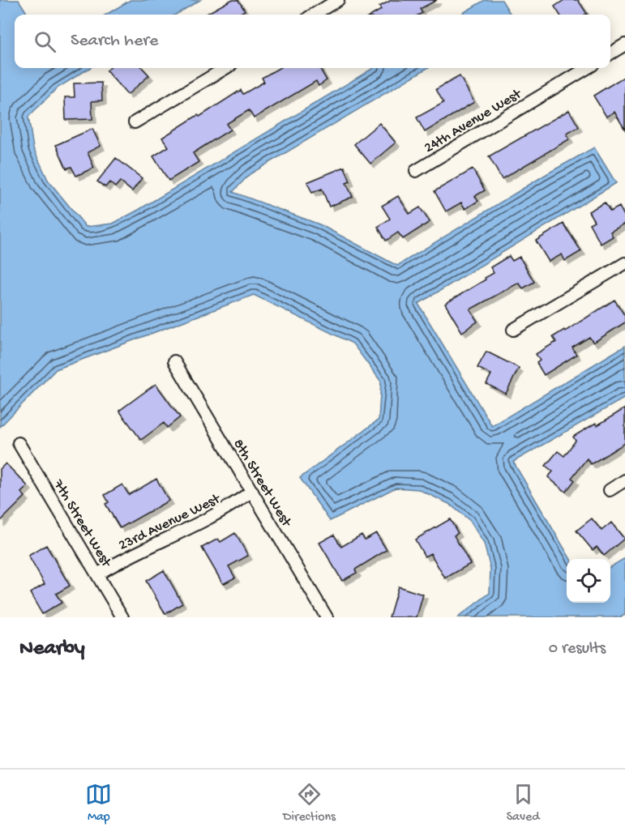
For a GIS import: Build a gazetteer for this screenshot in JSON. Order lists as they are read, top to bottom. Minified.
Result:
{"streets":{"street":["24th Avenue West","8th Street West","23rd Avenue West","7th Street West"]},"crossings":[["8th Street West","23rd Avenue West"],["23rd Avenue West","7th Street West"]],"page":{"search":"Search here","heading":["Nearby","0 results"],"nav":["Map","Directions","Saved"]}}
